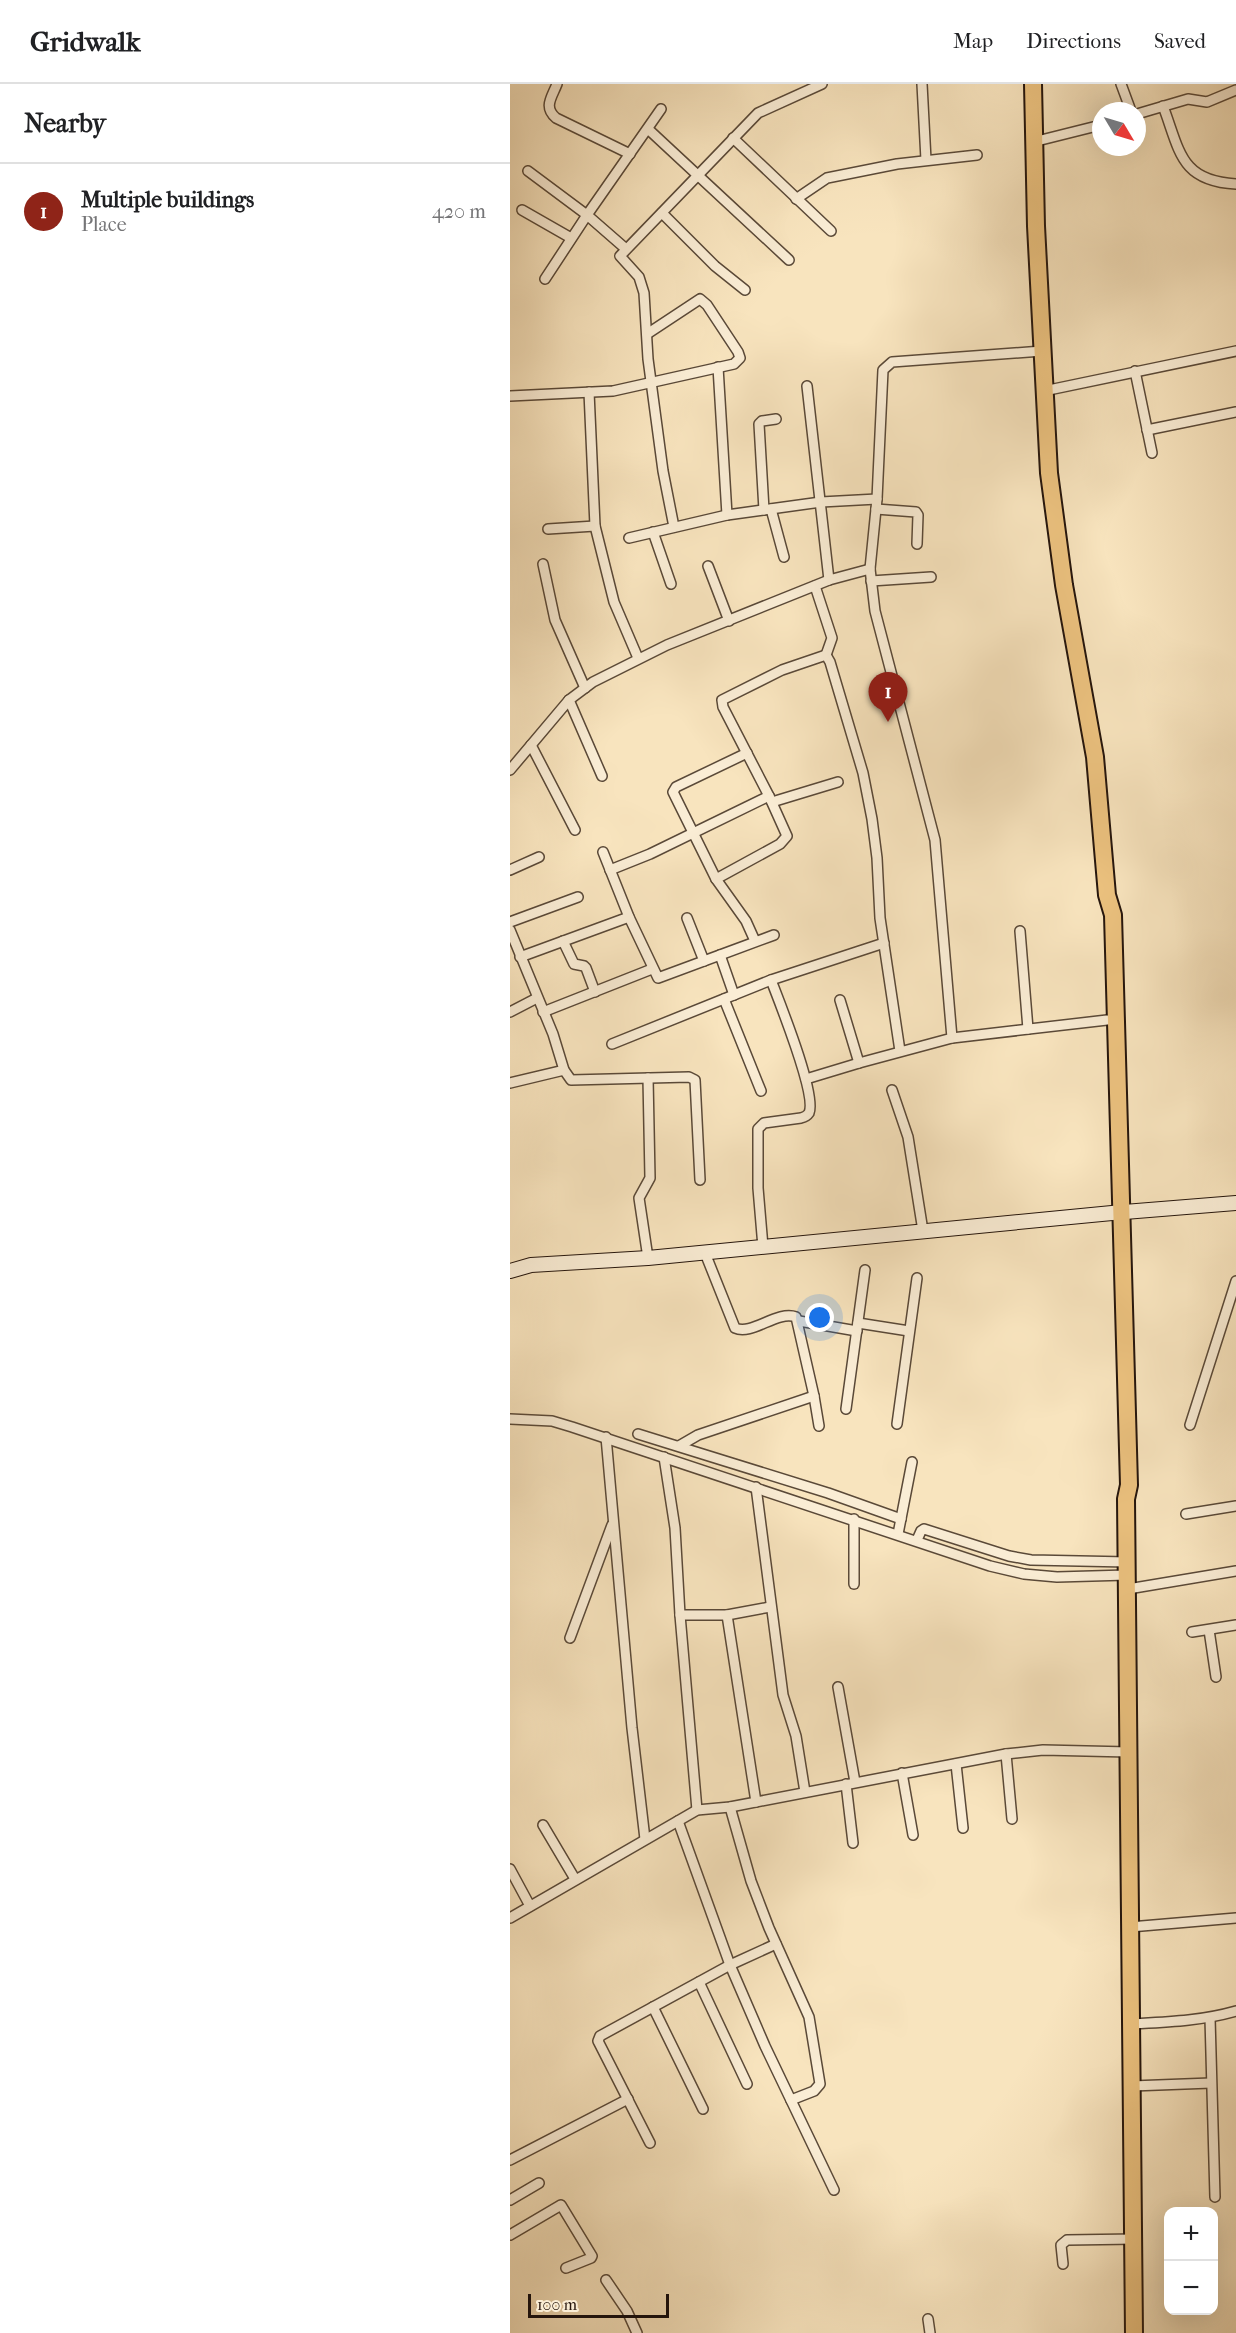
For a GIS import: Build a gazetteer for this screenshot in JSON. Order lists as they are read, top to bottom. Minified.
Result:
{"scale_bar":"100 m","north":"bottom right","page":{"header":"Gridwalk","nav":["Map","Directions","Saved"],"heading":"Nearby","list":[{"mark":"1","name":"Multiple buildings","note":"Place","value":"420 m"}],"pins":"1","map_buttons":["+","−"],"scale":"100 m"}}
